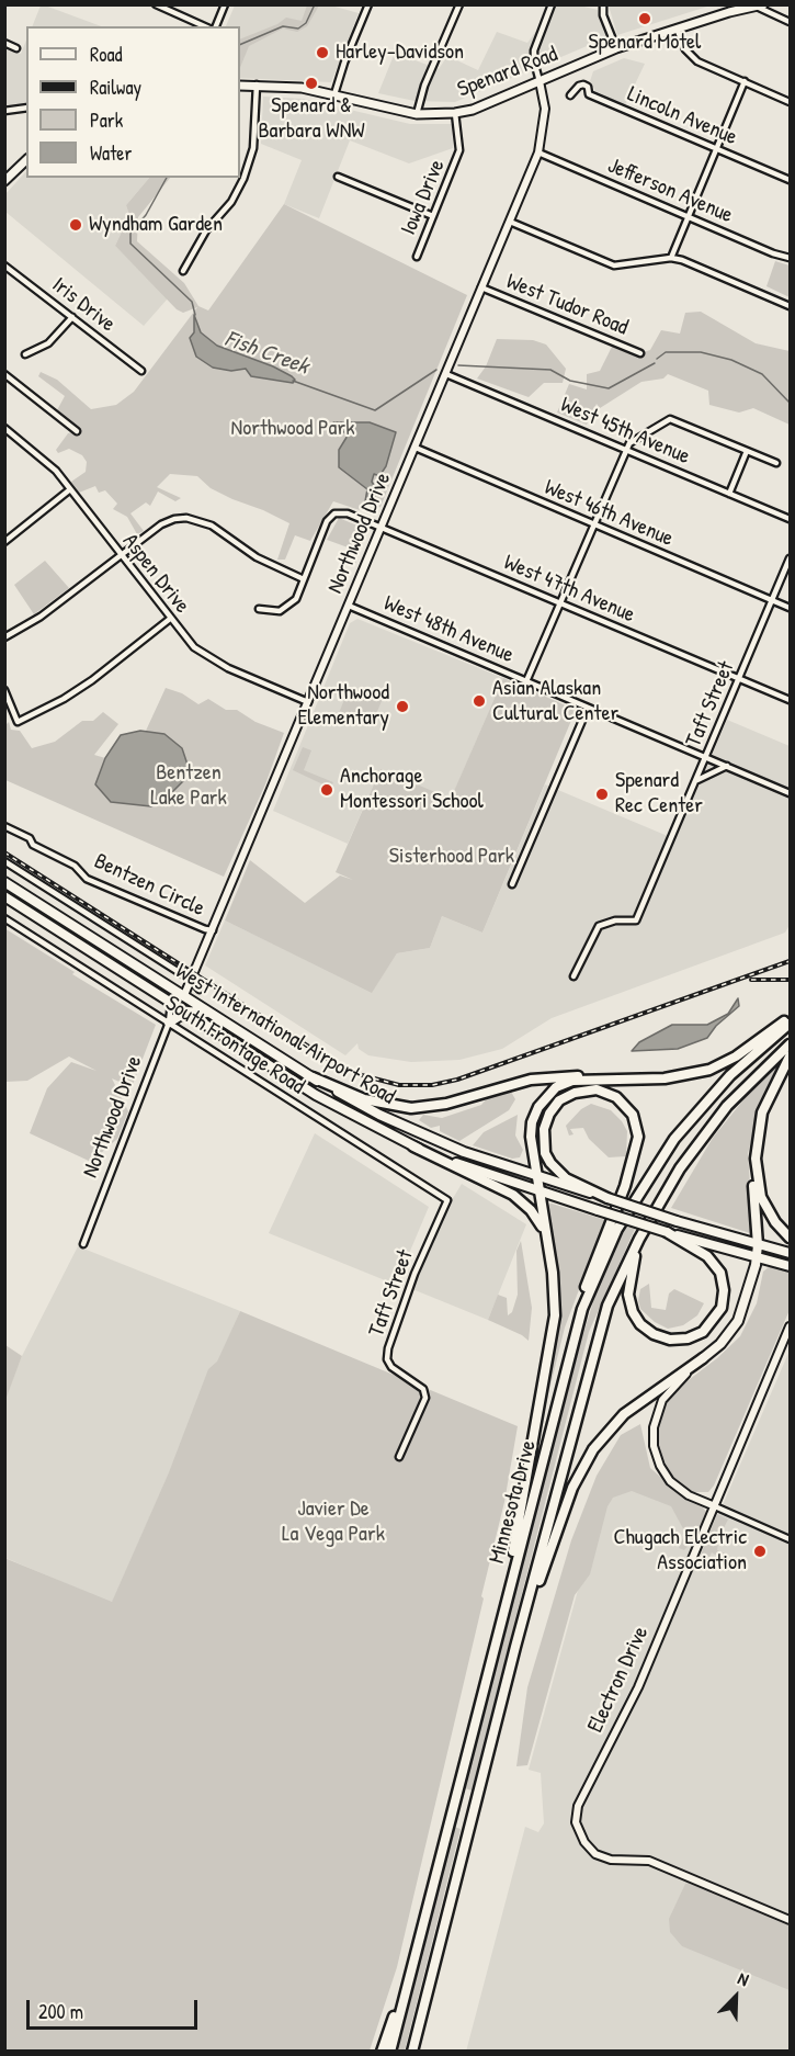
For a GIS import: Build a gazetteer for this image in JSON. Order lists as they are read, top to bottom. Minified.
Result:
{"streets":{"highway":["Minnesota Drive"],"main road":["Spenard Road","West International Airport Road"],"street":["Lincoln Avenue","Jefferson Avenue","Iowa Drive","Iris Drive","West Tudor Road","West 45th Avenue","West 46th Avenue","Northwood Drive","Aspen Drive","West 47th Avenue","West 48th Avenue","Taft Street","Bentzen Circle","South Frontage Road","Electron Drive"]},"crossings":[["Spenard Road","Iowa Drive"],["Spenard Road","Northwood Drive"],["Jefferson Avenue","Northwood Drive"],["West Tudor Road","Northwood Drive"],["West 45th Avenue","Northwood Drive"],["West 46th Avenue","Northwood Drive"],["West 46th Avenue","Taft Street"],["Northwood Drive","Aspen Drive"],["Northwood Drive","West 47th Avenue"],["Northwood Drive","West 48th Avenue"],["Northwood Drive","Bentzen Circle"],["Northwood Drive","West International Airport Road"],["Northwood Drive","South Frontage Road"],["West 47th Avenue","Taft Street"],["West 48th Avenue","Taft Street"],["Taft Street","South Frontage Road"]],"water":["Fish Creek"],"parks":["Northwood Park","Bentzen Lake Park","Sisterhood Park","Javier De La Vega Park"],"places":["Spenard Motel","Harley-Davidson","Spenard & Barbara WNW","Wyndham Garden","Asian Alaskan Cultural Center","Northwood Elementary","Anchorage Montessori School","Spenard Rec Center","Chugach Electric Association"],"legend":["Road","Railway","Park","Water"],"scale_bar":"200 m","north":"top right"}
